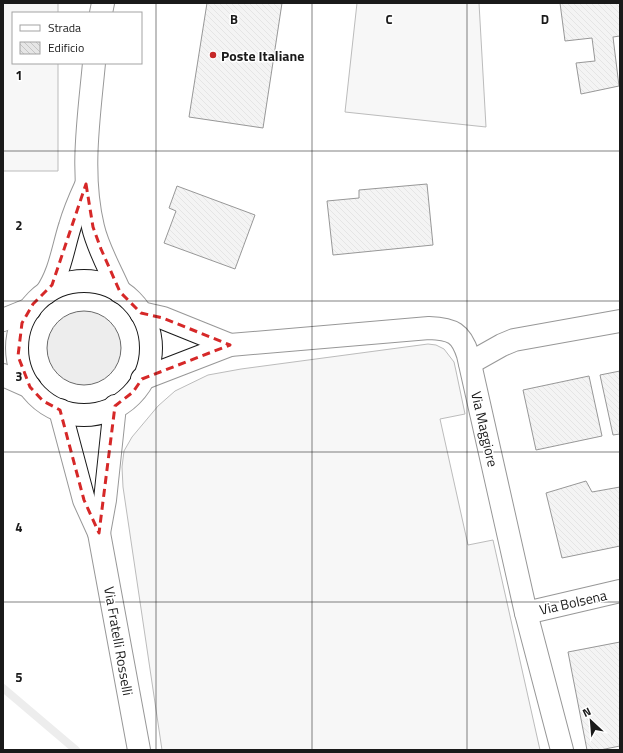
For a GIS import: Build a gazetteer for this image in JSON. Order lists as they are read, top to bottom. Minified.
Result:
{"streets":{"street":["Via Maggiore","Via Bolsena","Via Fratelli Rosselli"]},"crossings":[["Via Maggiore","Via Bolsena"]],"places":["Poste Italiane"],"legend":["Strada","Edificio"],"north":"top left","grid":{"columns":["B","C","D"],"rows":["1","2","3","4","5"]}}
